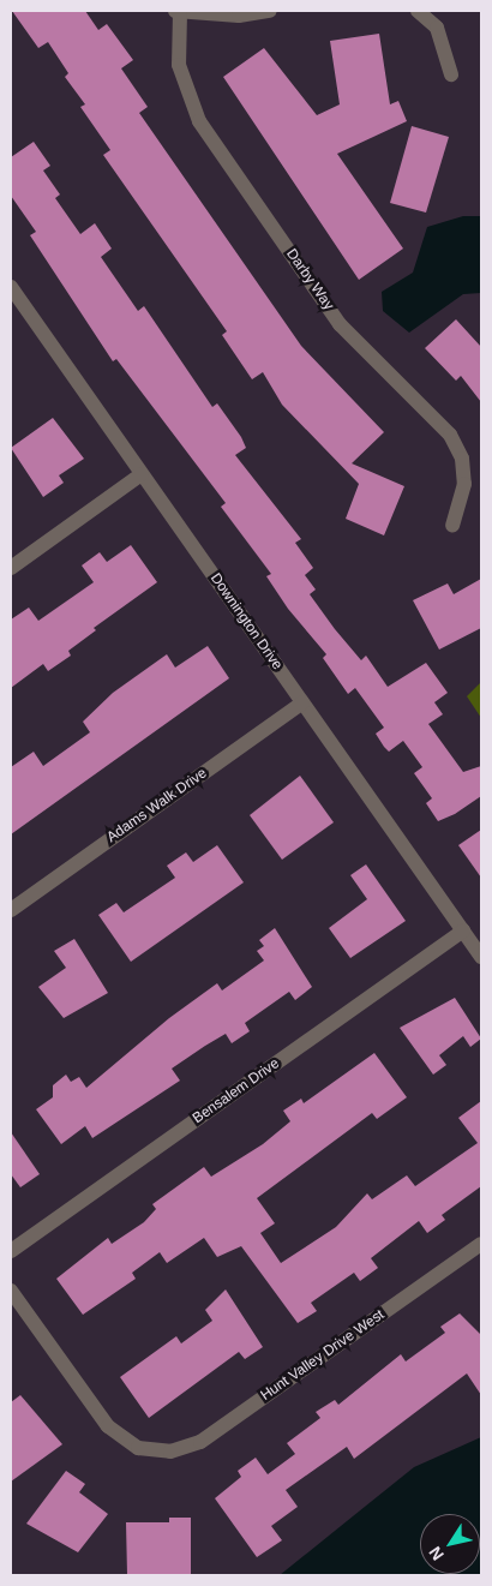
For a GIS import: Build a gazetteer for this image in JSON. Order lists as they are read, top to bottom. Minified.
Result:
{"streets":{"street":["Darby Way","Downington Drive","Adams Walk Drive","Bensalem Drive","Hunt Valley Drive West"]},"crossings":[["Downington Drive","Adams Walk Drive"],["Downington Drive","Bensalem Drive"]],"north":"bottom left"}
